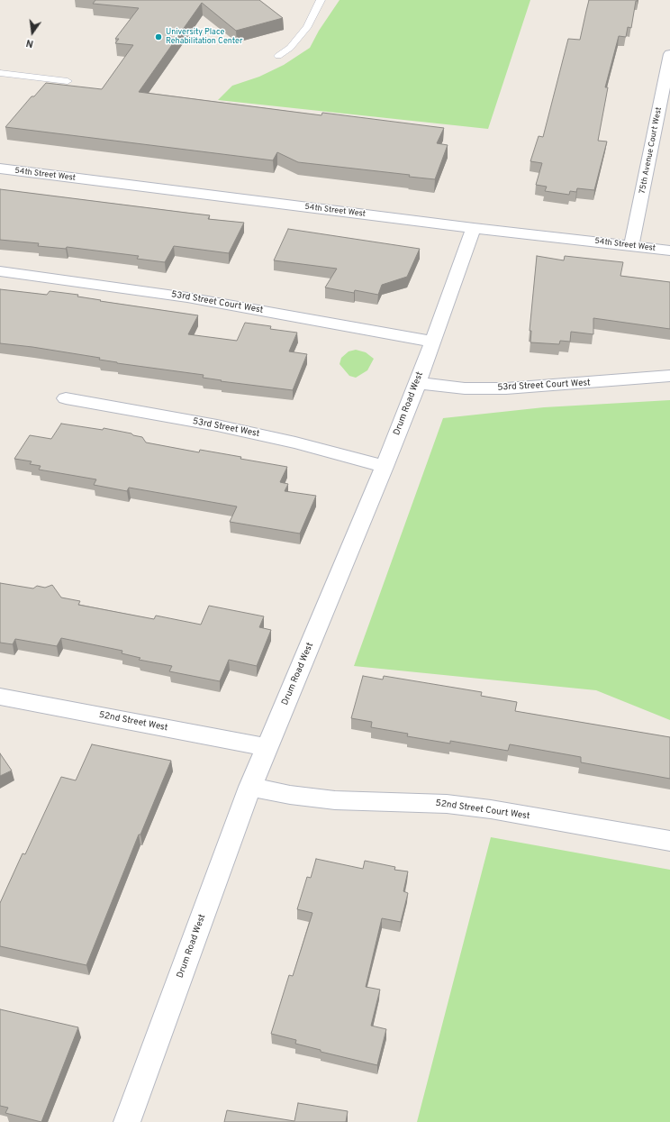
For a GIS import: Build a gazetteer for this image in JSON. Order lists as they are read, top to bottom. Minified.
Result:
{"streets":{"street":["75th Avenue Court West","54th Street West","53rd Street Court West","Drum Road West","53rd Street West","52nd Street West","52nd Street Court West"]},"crossings":[["75th Avenue Court West","54th Street West"],["54th Street West","Drum Road West"],["53rd Street Court West","Drum Road West"],["Drum Road West","53rd Street West"],["Drum Road West","52nd Street West"],["Drum Road West","52nd Street Court West"]],"places":["University Place Rehabilitation Center"],"north":"bottom"}
